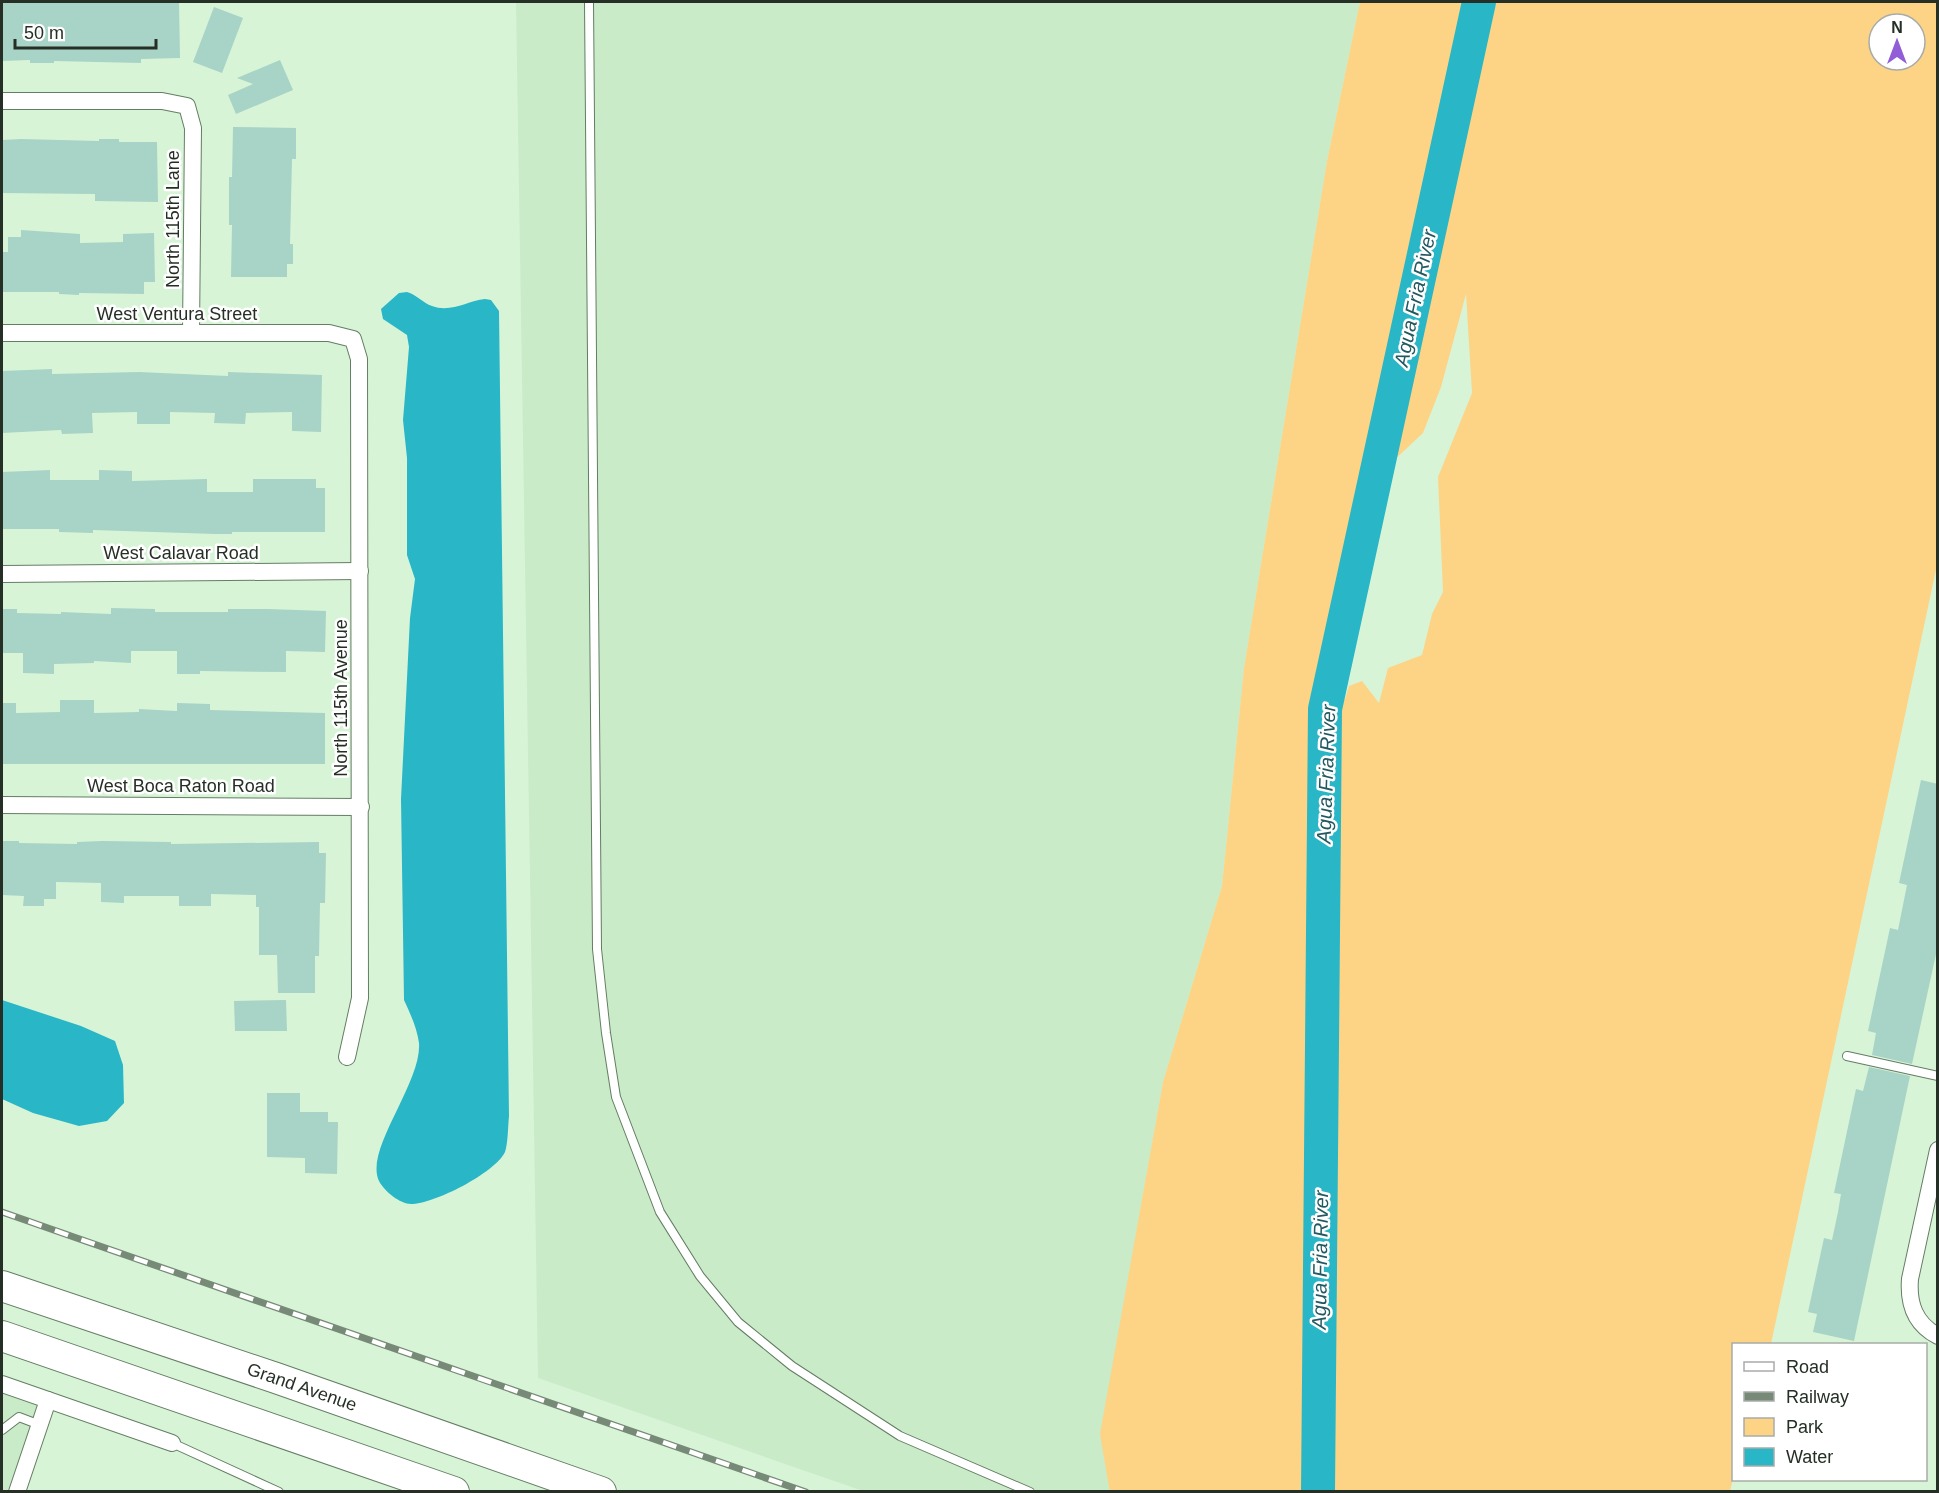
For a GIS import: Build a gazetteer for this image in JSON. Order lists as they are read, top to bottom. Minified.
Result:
{"streets":{"highway":["Grand Avenue"],"street":["North 115th Lane","West Ventura Street","West Calavar Road","North 115th Avenue","West Boca Raton Road"]},"crossings":[["North 115th Lane","West Ventura Street"],["West Ventura Street","North 115th Avenue"],["West Calavar Road","North 115th Avenue"],["North 115th Avenue","West Boca Raton Road"]],"water":["Agua Fria River"],"legend":["Road","Railway","Park","Water"],"scale_bar":"50 m","north":"top"}
